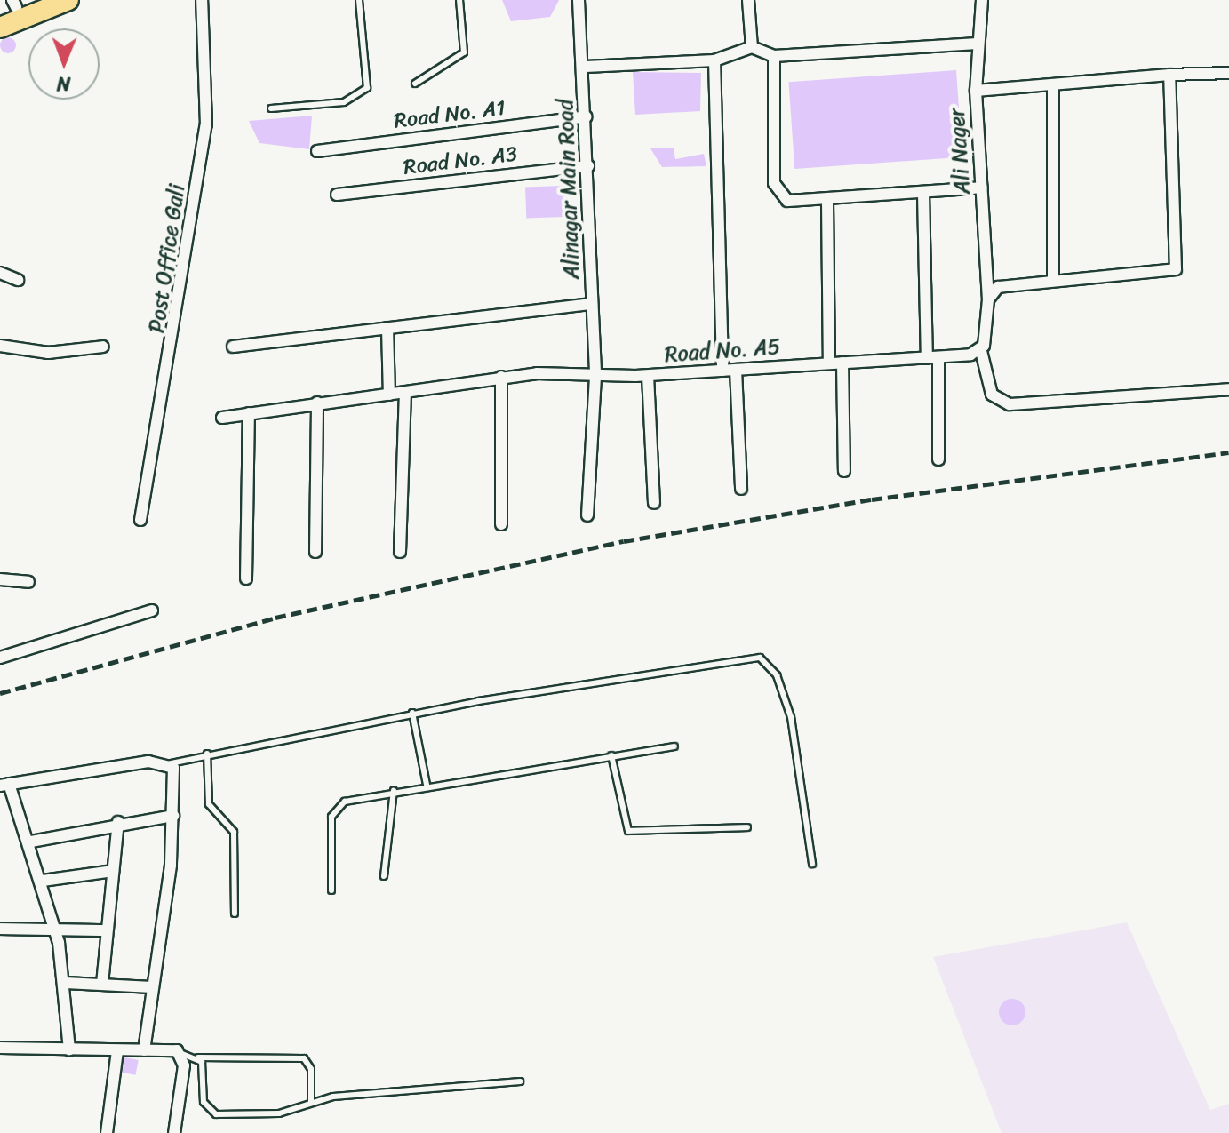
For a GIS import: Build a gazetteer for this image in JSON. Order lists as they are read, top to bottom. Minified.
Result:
{"streets":{"street":["Road No. A1","Ali Nager","Road No. A3","Alinagar Main Road","Post Office Gali","Road No. A5"]},"crossings":[["Road No. A1","Alinagar Main Road"],["Road No. A3","Alinagar Main Road"],["Alinagar Main Road","Road No. A5"]],"north":"bottom"}
